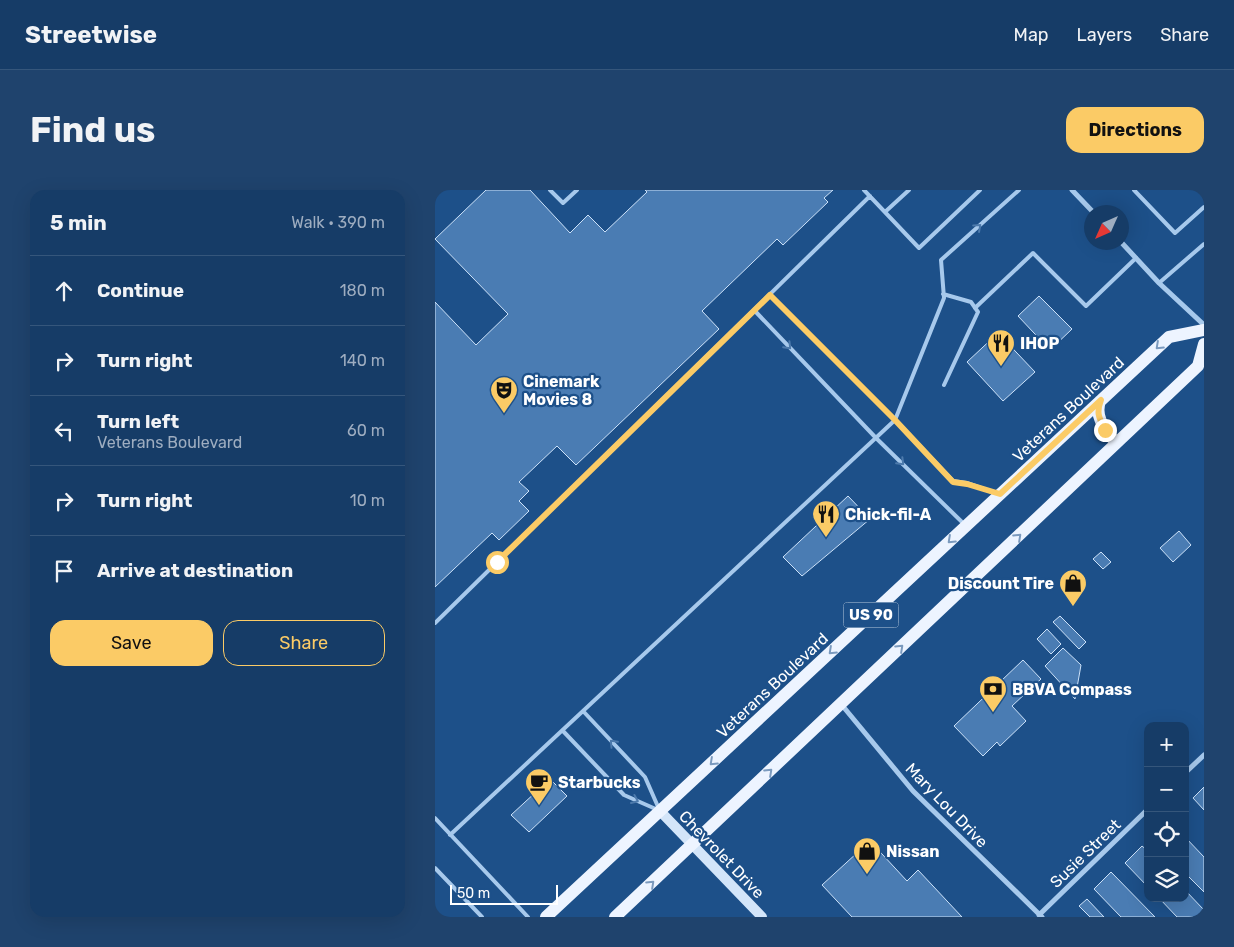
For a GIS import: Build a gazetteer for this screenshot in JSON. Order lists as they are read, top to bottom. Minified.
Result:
{"streets":{"main road":["Veterans Boulevard","US 90","Chevrolet Drive"],"street":["Mary Lou Drive","Susie Street"]},"crossings":[["Veterans Boulevard","Chevrolet Drive"],["US 90","Mary Lou Drive"],["US 90","Chevrolet Drive"],["Mary Lou Drive","Susie Street"]],"places":{"restaurant":["IHOP","Chick-fil-A"],"theatre":["Cinemark Movies 8"],"shop":["Discount Tire","Nissan"],"bank":["BBVA Compass"],"cafe":["Starbucks"]},"scale_bar":"50 m","north":"bottom left","page":{"header":"Streetwise","nav":["Map","Layers","Share"],"buttons":["Directions",["Save","Share"]],"title":"Find us","heading":["5 min","Walk · 390 m"],"list":[["Continue","180 m"],["Turn right","140 m"],["Turn left","Veterans Boulevard","60 m"],["Turn right","10 m"],"Arrive at destination"],"map_buttons":["+","−"],"scale":"50 m"}}
